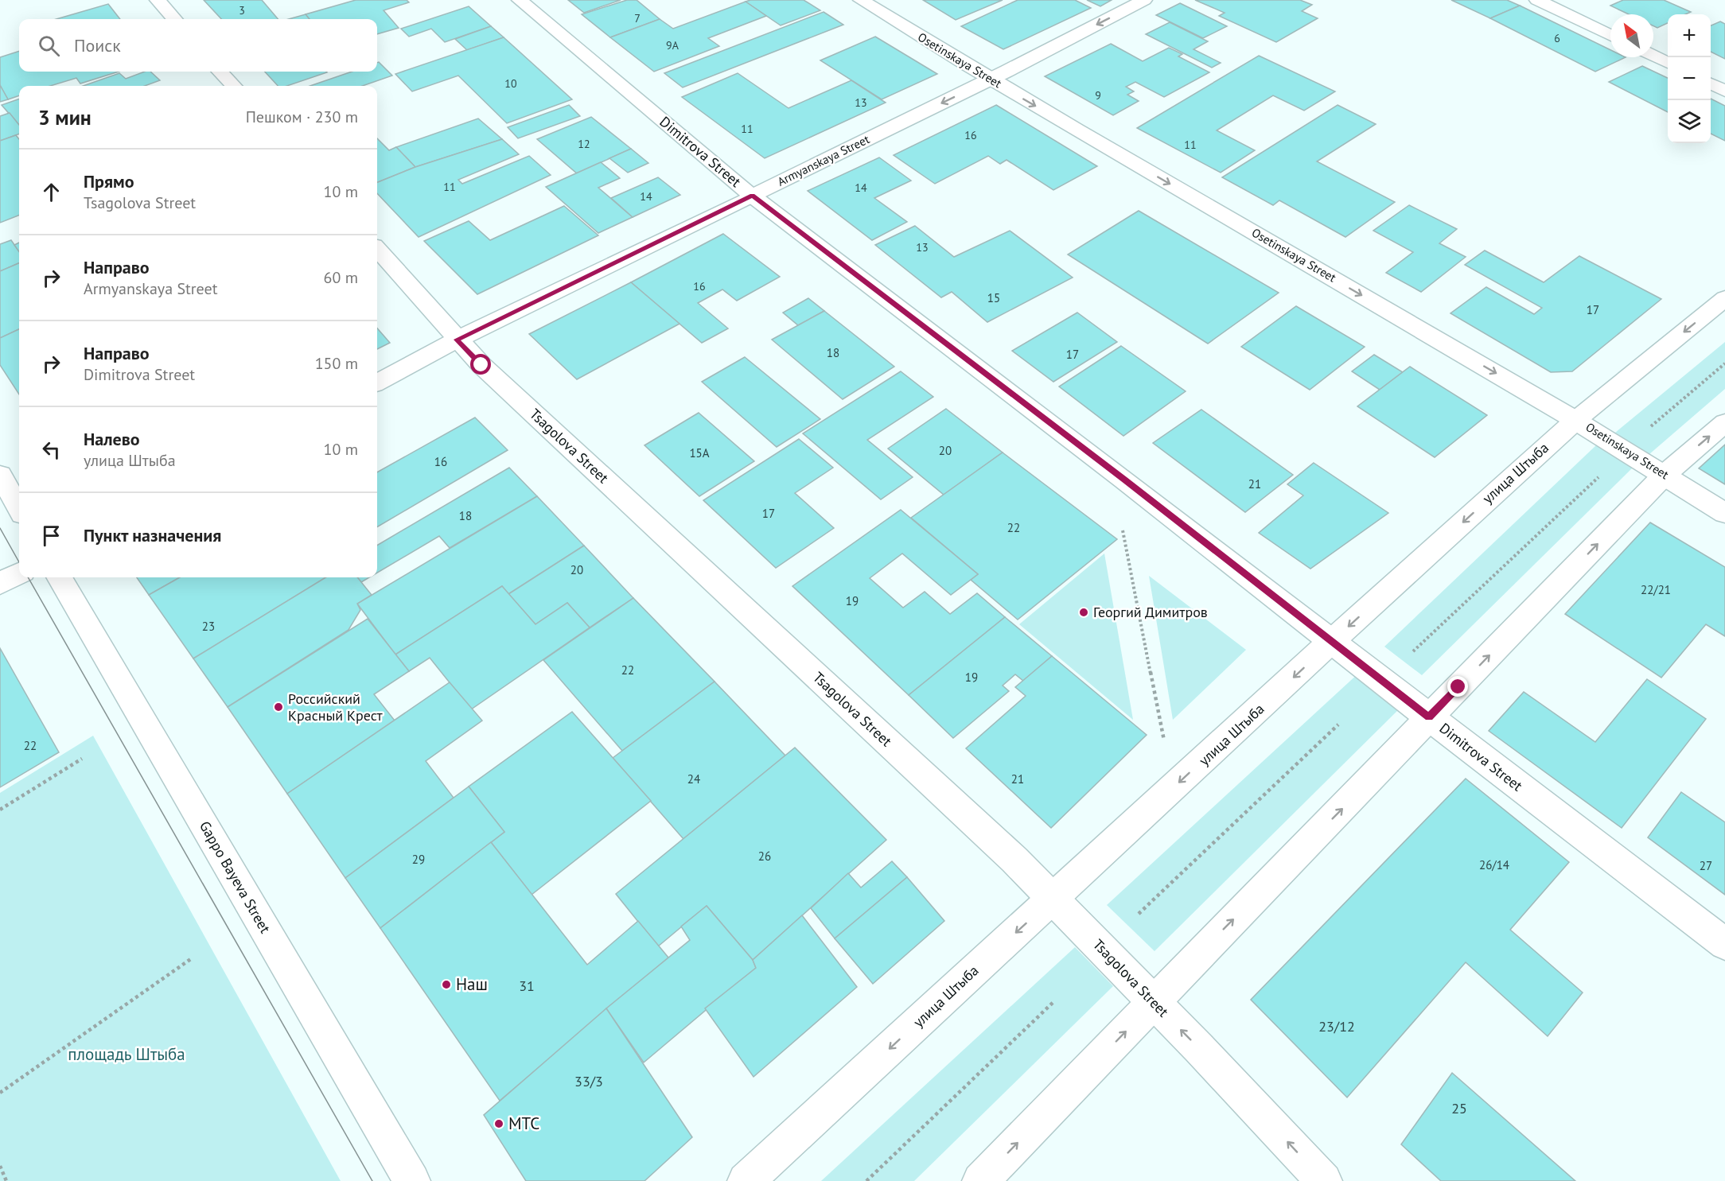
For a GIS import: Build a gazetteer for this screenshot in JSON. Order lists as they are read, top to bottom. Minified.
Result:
{"streets":{"street":["Osetinskaya Street","Dimitrova Street","Armyanskaya Street","Tsagolova Street","улица Штыба","Gappo Bayeva Street"]},"crossings":[["Osetinskaya Street","Armyanskaya Street"],["Osetinskaya Street","улица Штыба"],["Dimitrova Street","Armyanskaya Street"],["Dimitrova Street","улица Штыба"],["Armyanskaya Street","Tsagolova Street"],["Tsagolova Street","улица Штыба"]],"one_way":["Osetinskaya Street","Armyanskaya Street"],"parks":["площадь Штыба"],"places":["Георгий Димитров","Российский Красный Крест","Наш","МТС"],"house_numbers":["3","7","6","9А","10","9","13","11","16","12","11","11","14","14","13","16","15","17","18","17","20","15А","16","21","17","18","22","20","22/21","19","23","22","19","22","24","21","26","29","26/14","27","31","23/12","33/3","25"],"north":"top left","page":{"map_buttons":["+","−"],"search":"Поиск","heading":["3 мин","Пешком · 230 m"],"list":[["Прямо","Tsagolova Street","10 m"],["Направо","Armyanskaya Street","60 m"],["Направо","Dimitrova Street","150 m"],["Налево","улица Штыба","10 m"],"Пункт назначения"]}}
